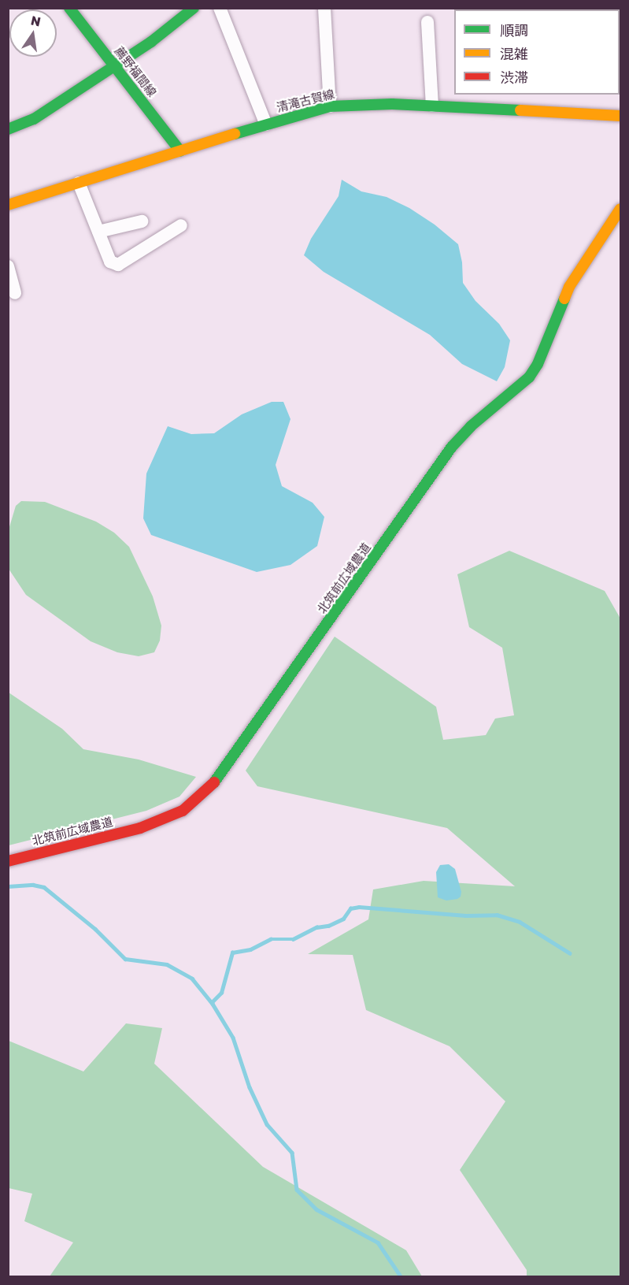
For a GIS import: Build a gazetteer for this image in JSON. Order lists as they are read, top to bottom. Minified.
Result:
{"streets":{"street":["薦野福間線","清滝古賀線","北筑前広域農道"]},"crossings":[["薦野福間線","清滝古賀線"]],"legend":["順調","混雑","渋滞"],"north":"top"}
